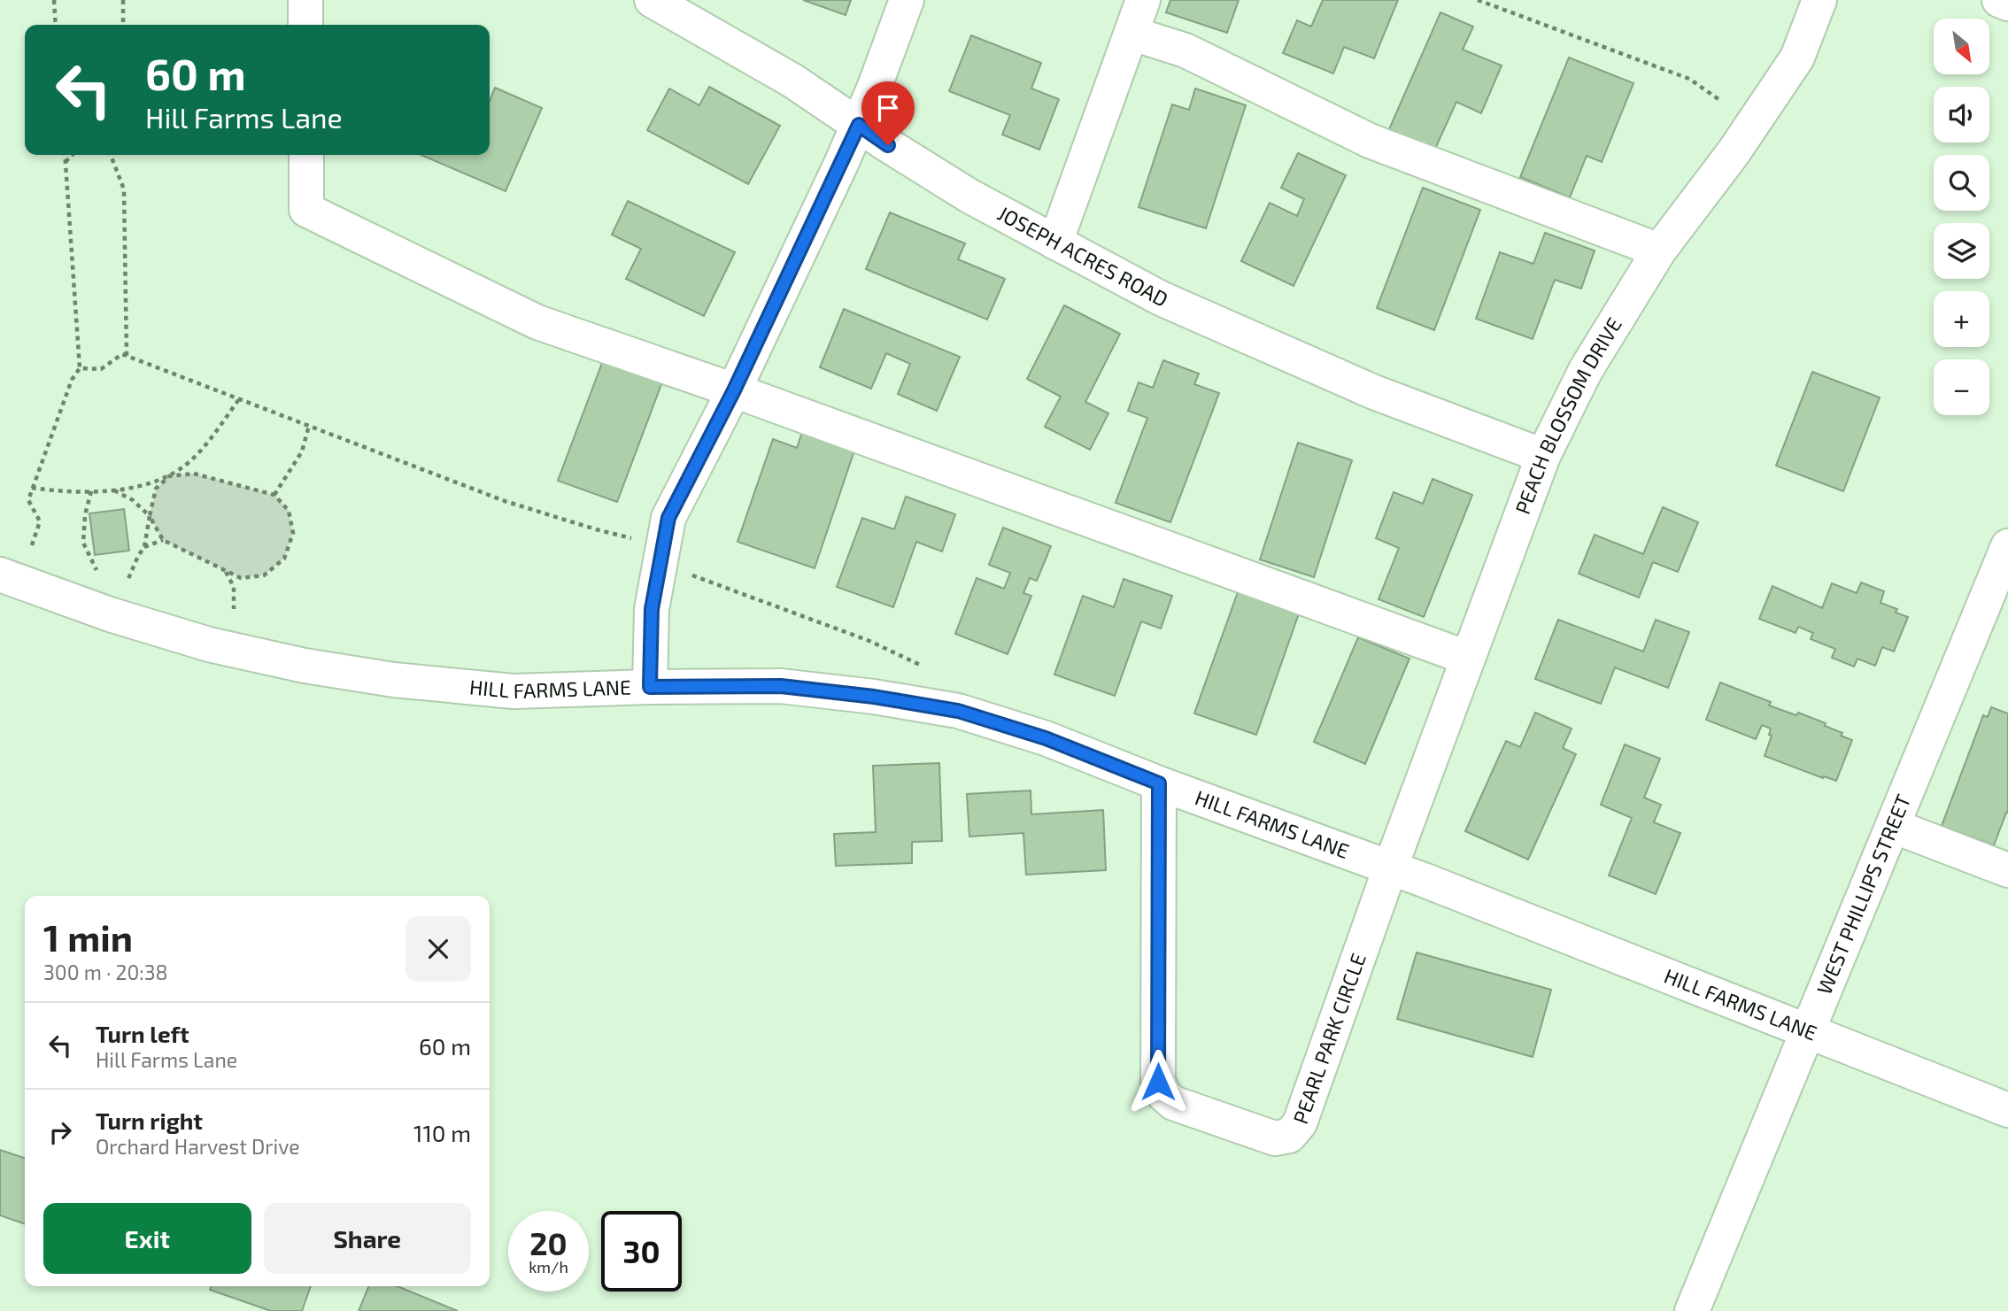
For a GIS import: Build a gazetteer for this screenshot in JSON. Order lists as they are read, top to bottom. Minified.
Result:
{"streets":{"street":["JOSEPH ACRES ROAD","PEACH BLOSSOM DRIVE","HILL FARMS LANE","WEST PHILLIPS STREET","PEARL PARK CIRCLE"]},"crossings":[["JOSEPH ACRES ROAD","PEACH BLOSSOM DRIVE"],["PEACH BLOSSOM DRIVE","HILL FARMS LANE"],["PEACH BLOSSOM DRIVE","PEARL PARK CIRCLE"],["HILL FARMS LANE","WEST PHILLIPS STREET"],["HILL FARMS LANE","PEARL PARK CIRCLE"]],"north":"bottom right","page":{"map_buttons":["+","−"],"turn":["60 m","Hill Farms Lane"],"heading":["1 min","300 m · 20:38"],"list":[{"name":"Turn left","note":"Hill Farms Lane","value":"60 m"},{"name":"Turn right","note":"Orchard Harvest Drive","value":"110 m"}],"buttons":["Exit","Share"],"speed":"20 km/h","limit":"30"}}
